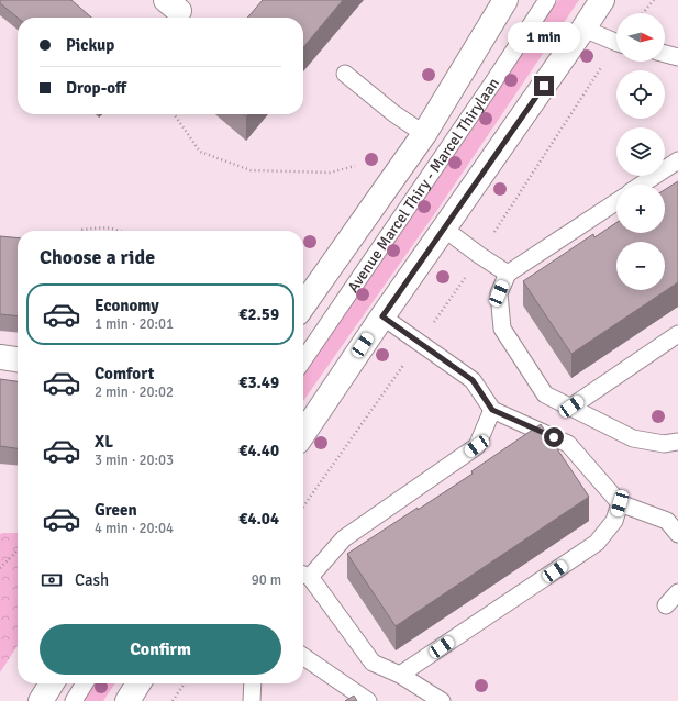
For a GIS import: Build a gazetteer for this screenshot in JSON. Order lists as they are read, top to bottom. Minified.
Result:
{"streets":{"main road":["Avenue Marcel Thiry - Marcel Thirylaan"]},"north":"right","page":{"map_buttons":["+","−"],"banner":["Pickup","Drop-off"],"bubble":"1 min","heading":"Choose a ride","list":[{"name":"Economy","note":"1 min · 20:01","value":"€2.59"},{"name":"Comfort","note":"2 min · 20:02","value":"€3.49"},{"name":"XL","note":"3 min · 20:03","value":"€4.40"},{"name":"Green","note":"4 min · 20:04","value":"€4.04"}],"pay":["Cash","90 m"],"buttons":"Confirm"}}
